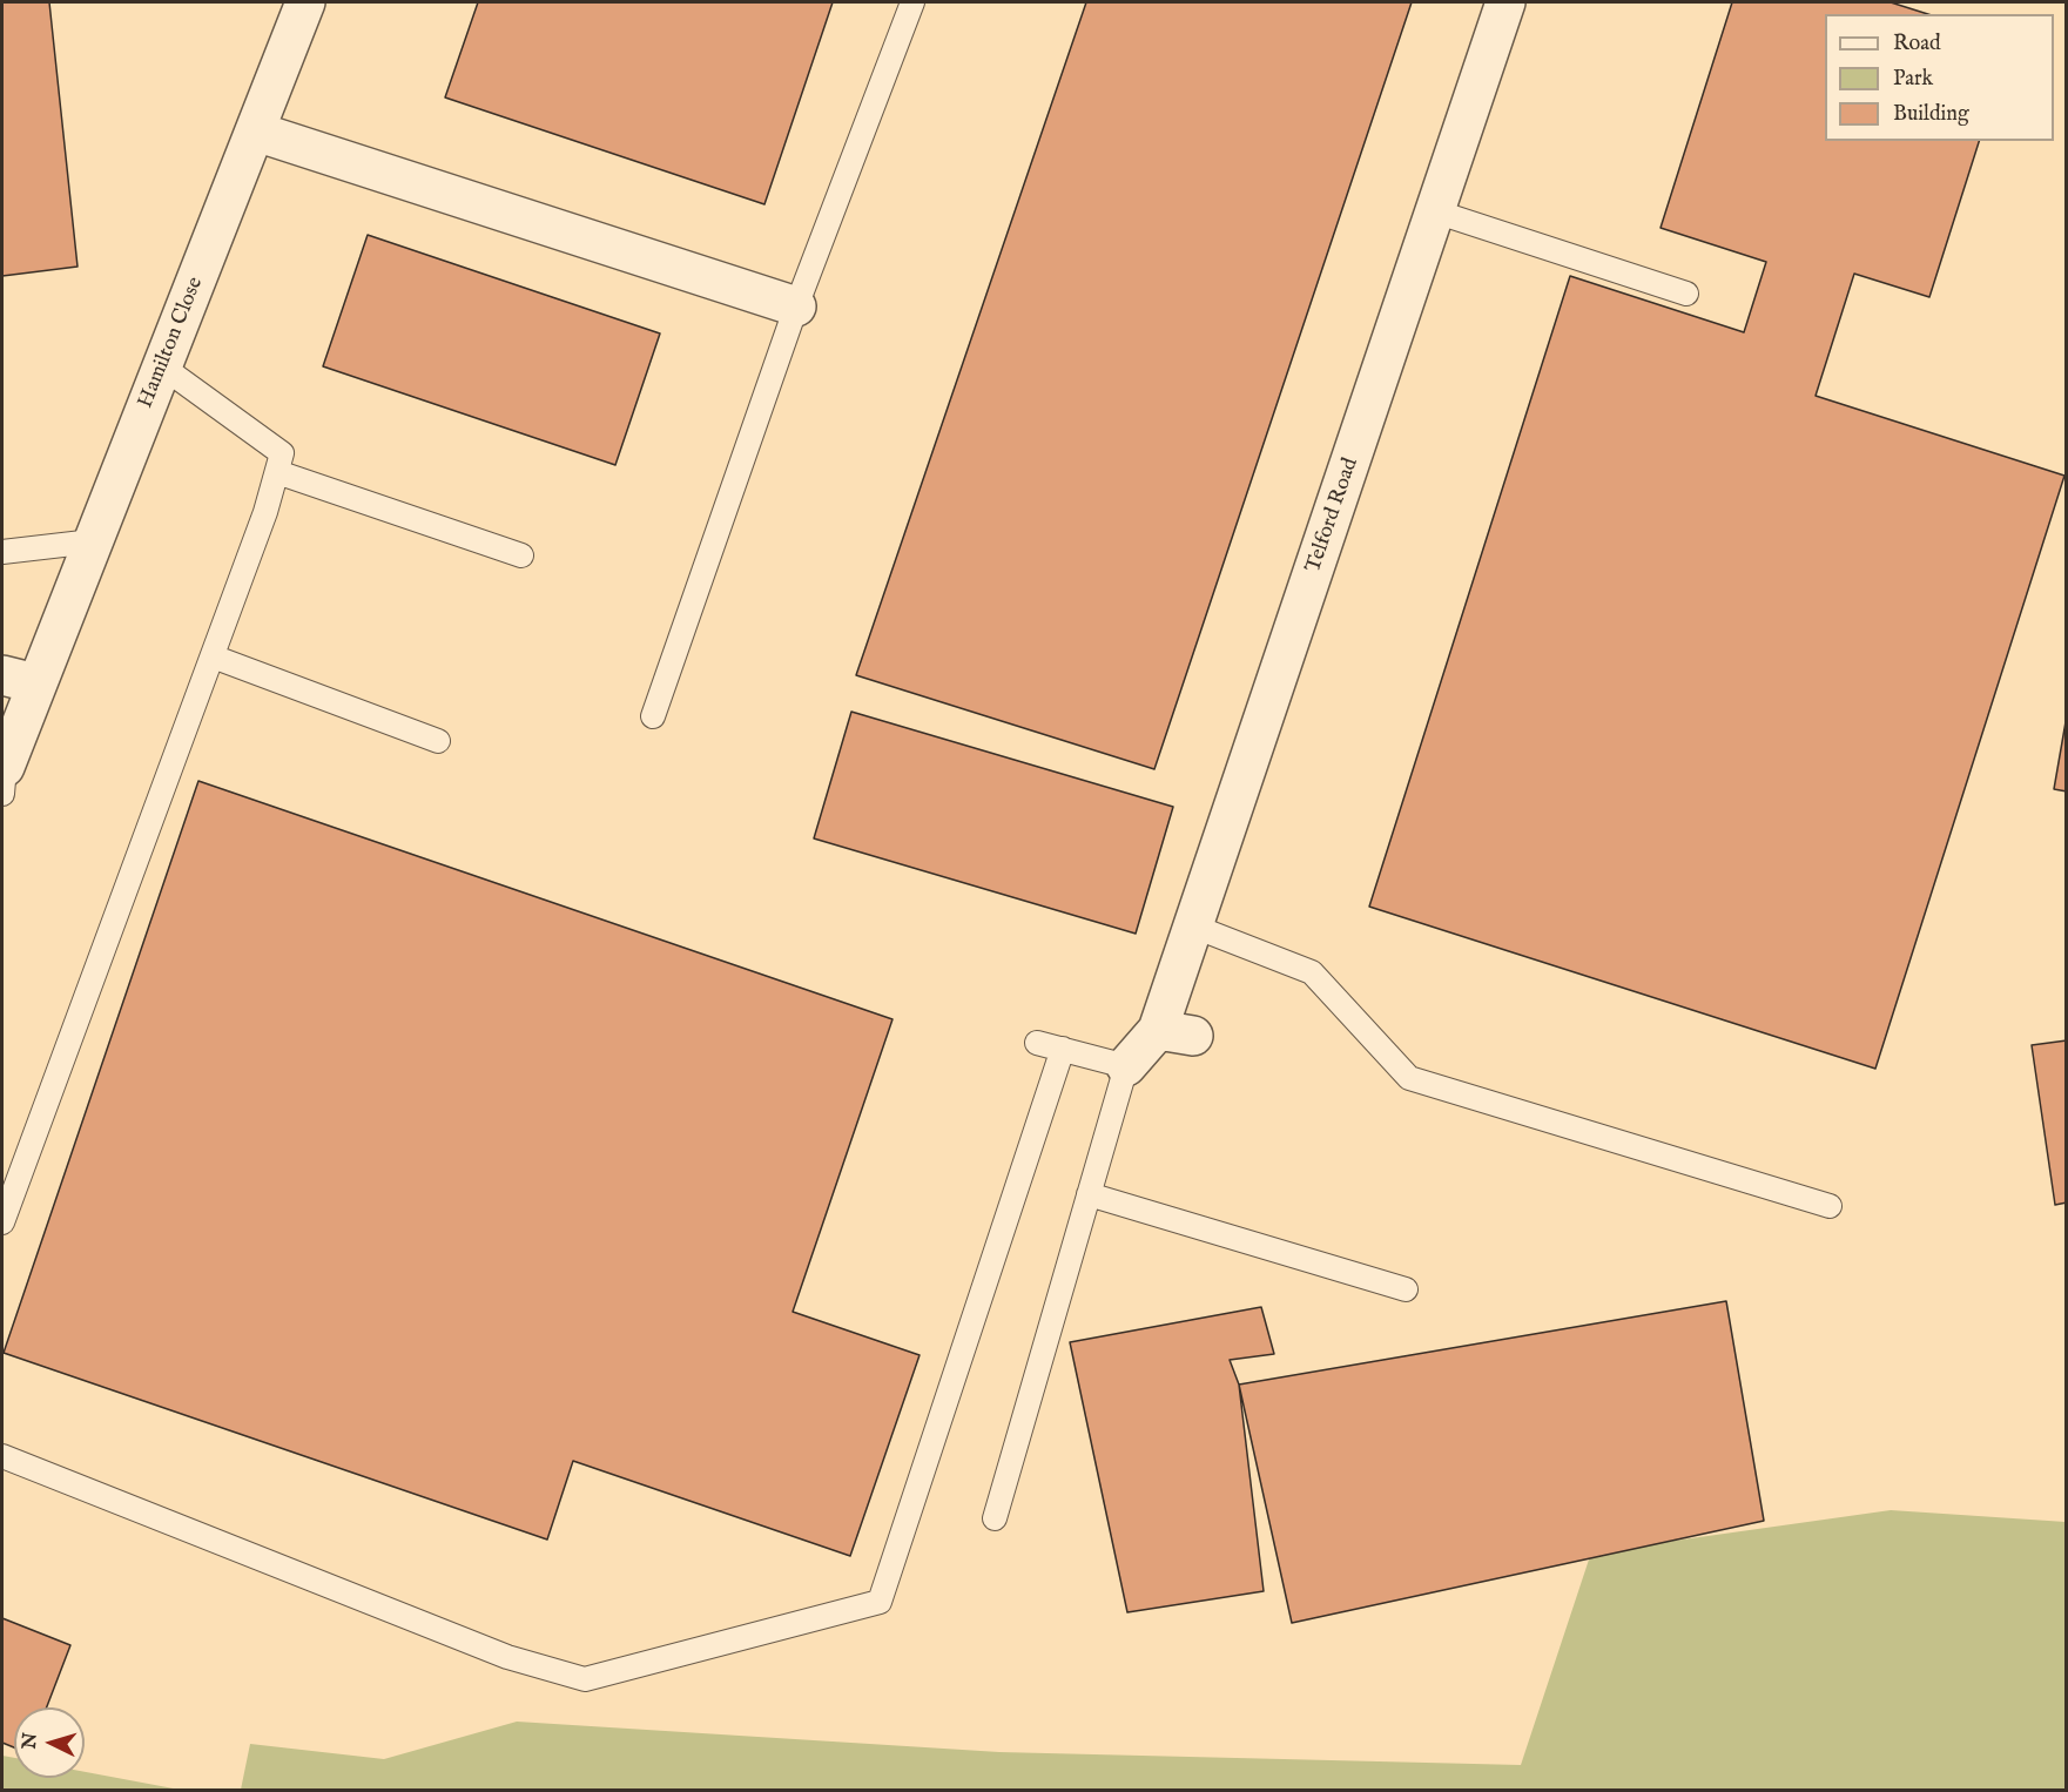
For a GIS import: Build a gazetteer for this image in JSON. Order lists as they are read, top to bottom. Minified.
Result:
{"streets":{"street":["Hamilton Close","Telford Road"]},"legend":["Road","Park","Building"],"north":"left"}
